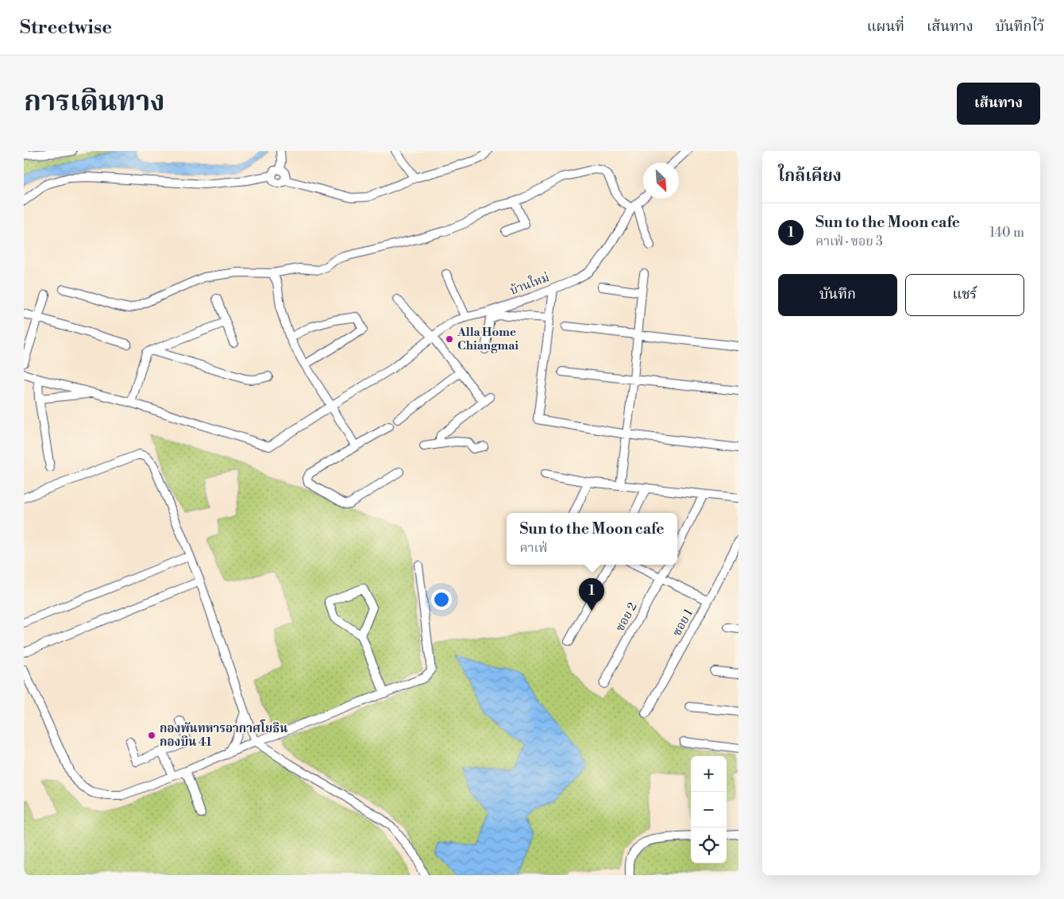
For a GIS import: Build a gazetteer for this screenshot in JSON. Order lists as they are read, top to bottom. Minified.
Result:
{"streets":{"street":["บ้านใหม่","ซอย 2","ซอย 1"]},"places":["Alla Home Chiangmai","กองพันทหารอากาศโยธิน กองบิน 41"],"north":"bottom right","page":{"header":"Streetwise","nav":["แผนที่","เส้นทาง","บันทึกไว้"],"title":"การเดินทาง","buttons":["เส้นทาง",["บันทึก","แชร์"]],"heading":"ใกล้เคียง","list":[{"mark":"1","name":"Sun to the Moon cafe","note":"คาเฟ่ · ซอย 3","value":"140 m"}],"popup":["Sun to the Moon cafe","คาเฟ่"],"pins":"1","map_buttons":["+","−"]}}
